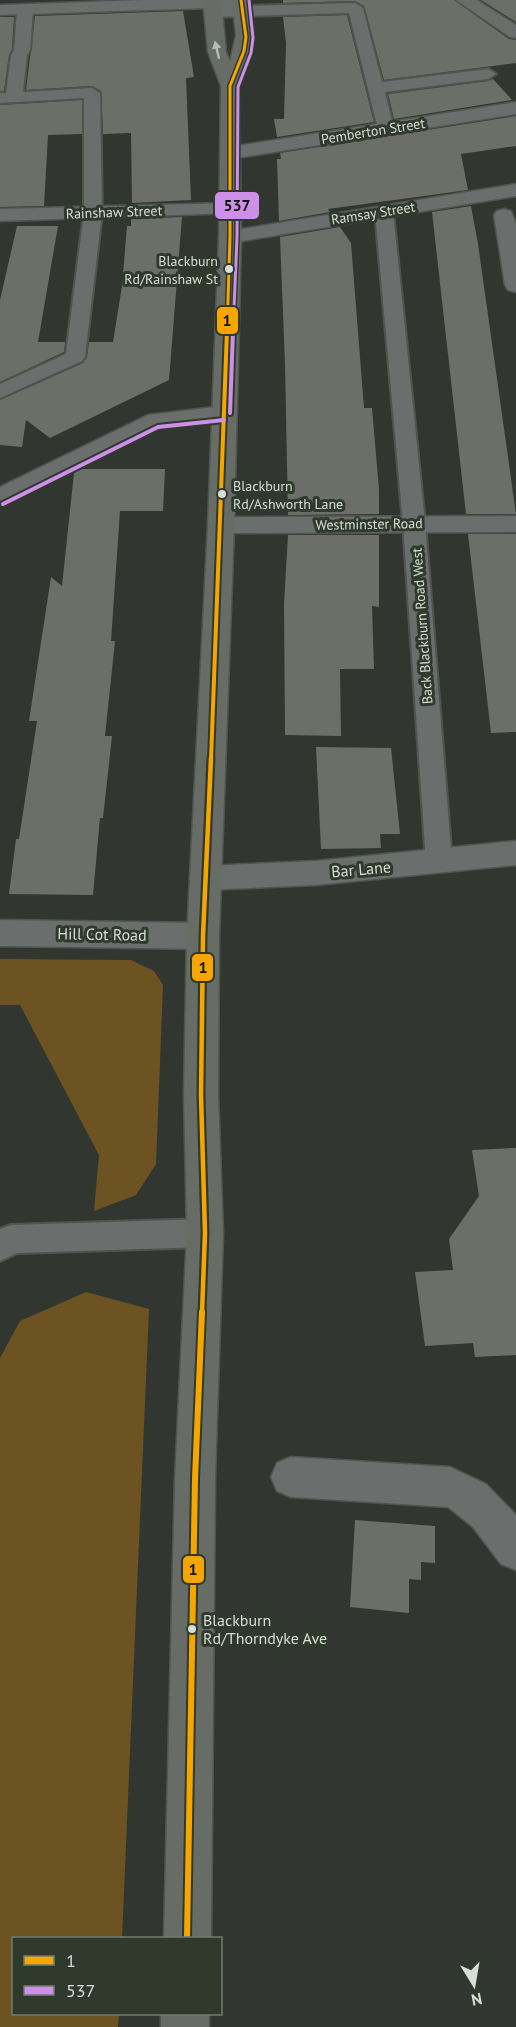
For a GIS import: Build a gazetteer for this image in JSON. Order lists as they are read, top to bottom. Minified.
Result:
{"streets":{"street":["Pemberton Street","Rainshaw Street","Ramsay Street","Westminster Road","Bar Lane","Hill Cot Road"],"lane":["Back Blackburn Road West"]},"crossings":[["Ramsay Street","Back Blackburn Road West"],["Westminster Road","Back Blackburn Road West"],["Back Blackburn Road West","Bar Lane"]],"places":["Blackburn Rd/Rainshaw St","Blackburn Rd/Ashworth Lane","Blackburn Rd/Thorndyke Ave"],"lines":["transit line 1","transit line 537"],"legend":["1","537"],"north":"bottom"}
